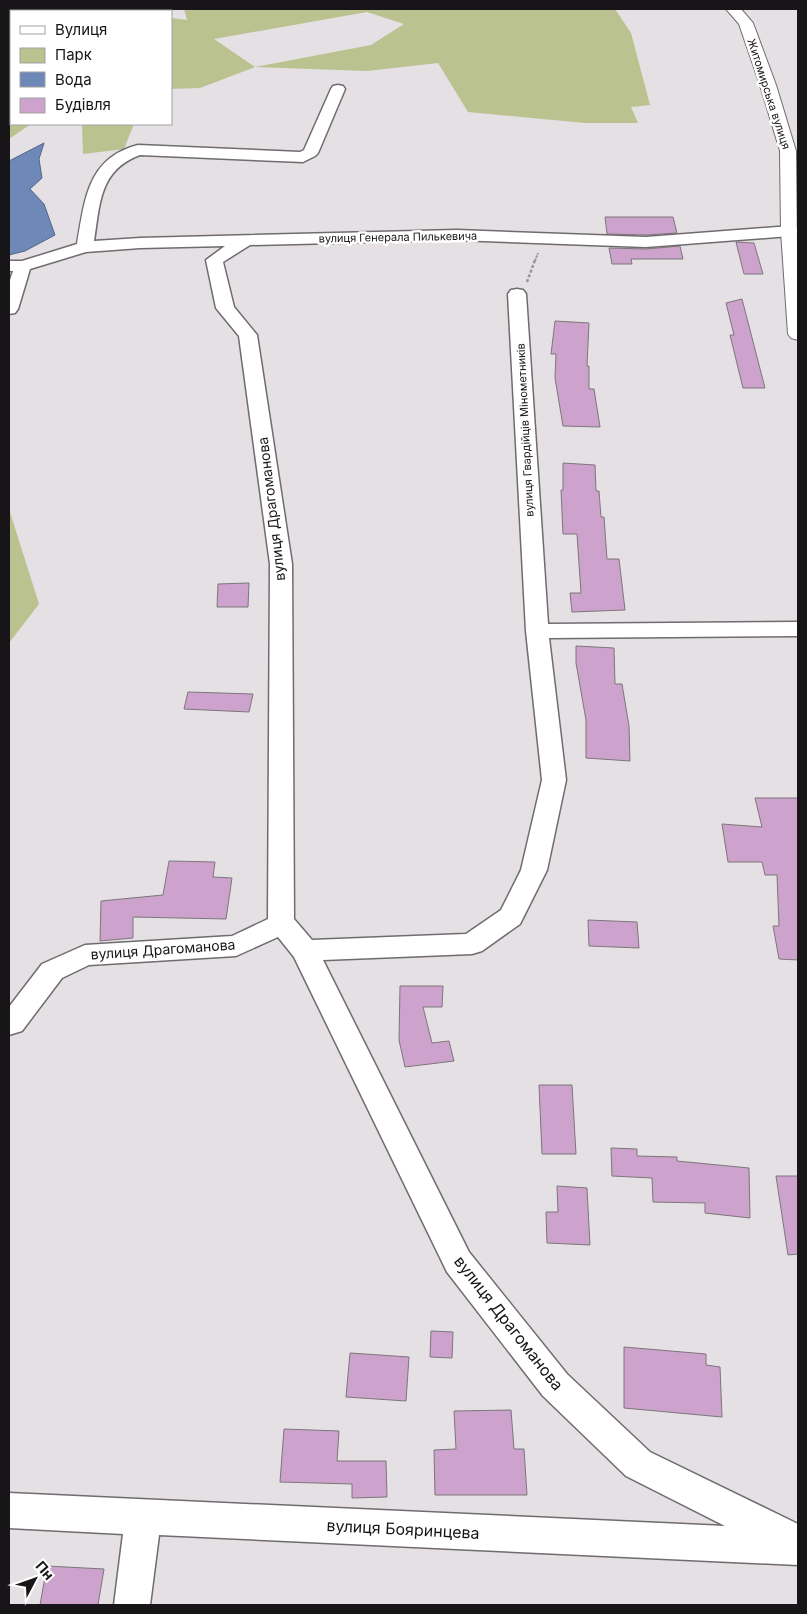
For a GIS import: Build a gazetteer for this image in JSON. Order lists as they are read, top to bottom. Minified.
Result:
{"streets":{"main road":["Житомирська вулиця"],"street":["вулиця Генерала Пилькевича","вулиця Гвардійців Мінометників","вулиця Драгоманова","вулиця Бояринцева"]},"crossings":[["Житомирська вулиця","вулиця Генерала Пилькевича"],["вулиця Генерала Пилькевича","вулиця Драгоманова"],["вулиця Гвардійців Мінометників","вулиця Драгоманова"]],"legend":["Вулиця","Парк","Вода","Будівля"],"north":"top right"}
